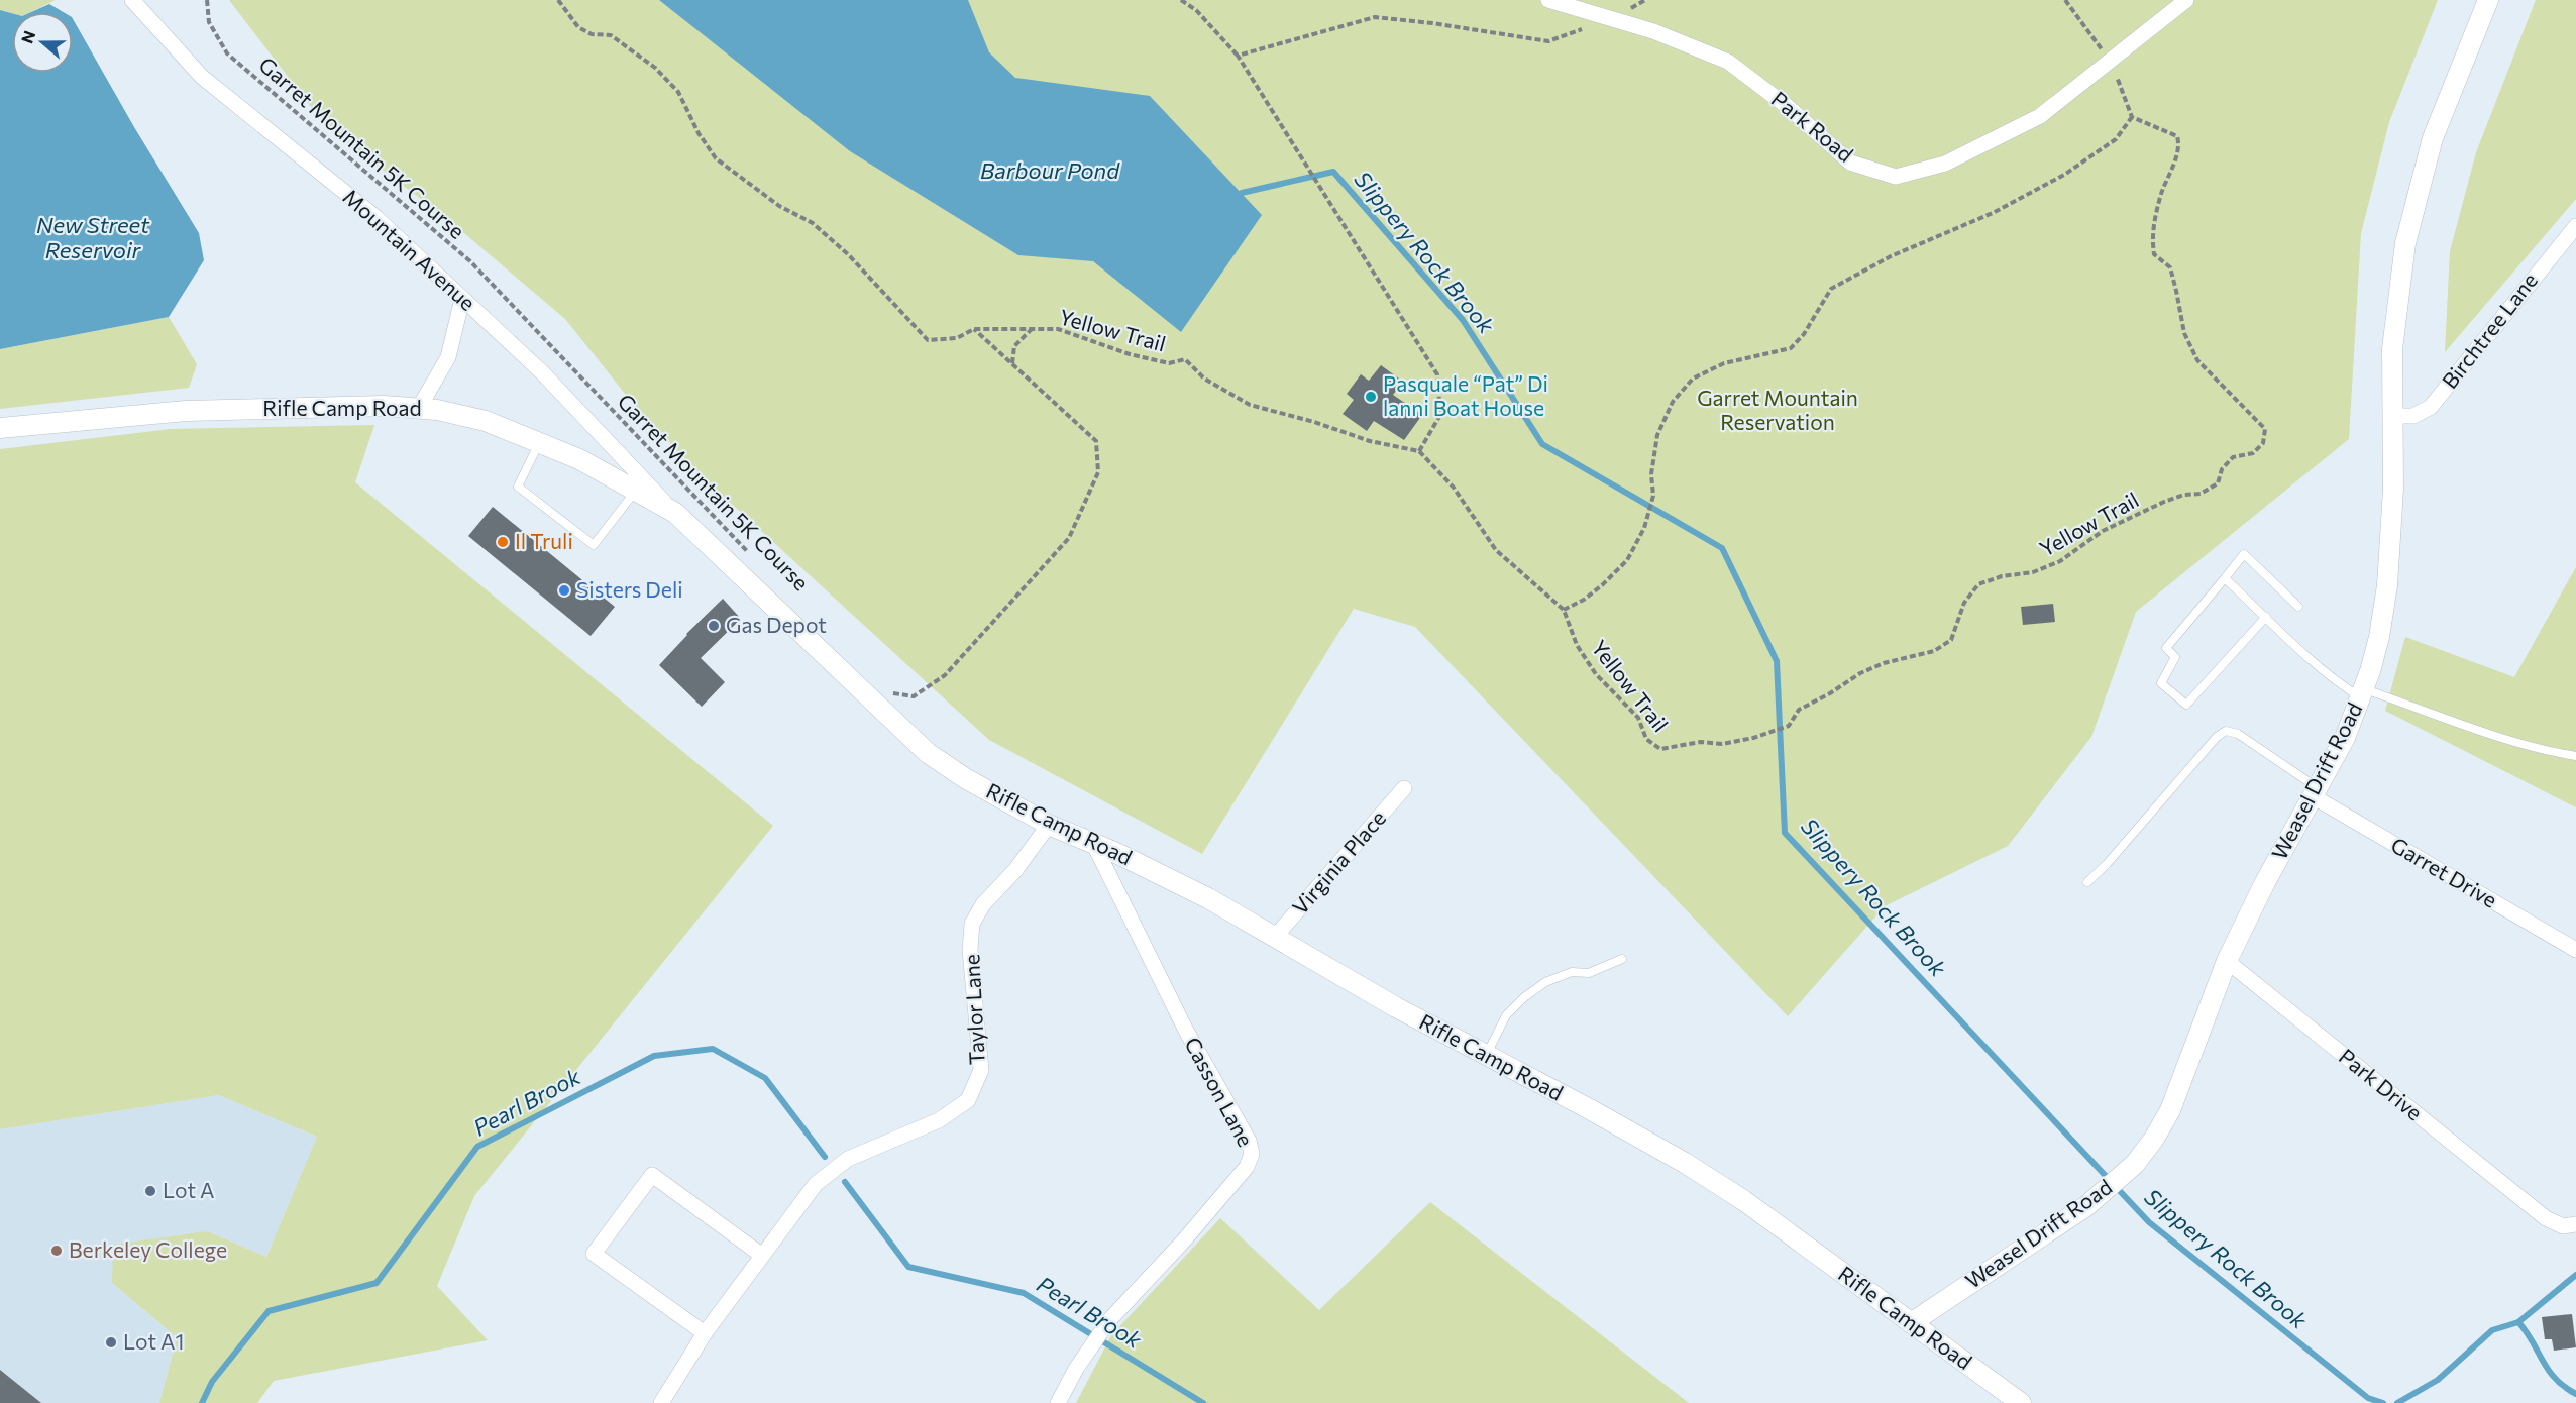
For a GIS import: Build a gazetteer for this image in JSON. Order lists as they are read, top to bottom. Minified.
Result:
{"streets":{"street":["Park Road","Mountain Avenue","Birchtree Lane","Rifle Camp Road","Weasel Drift Road","Virginia Place","Garret Drive","Taylor Lane","Park Drive","Casson Lane"],"path":["Garret Mountain 5K Course","Yellow Trail"]},"crossings":[["Mountain Avenue","Rifle Camp Road"],["Birchtree Lane","Weasel Drift Road"],["Rifle Camp Road","Weasel Drift Road"],["Rifle Camp Road","Virginia Place"],["Rifle Camp Road","Taylor Lane"],["Rifle Camp Road","Casson Lane"],["Weasel Drift Road","Garret Drive"],["Weasel Drift Road","Park Drive"]],"water":["Barbour Pond","New Street Reservoir","Slippery Rock Brook","Pearl Brook"],"parks":["Garret Mountain Reservation"],"places":["Pasquale “Pat” Di lanni Boat House","Il Truli","Sisters Deli","Gas Depot","Lot A","Berkeley College","Lot A1"],"north":"left"}
